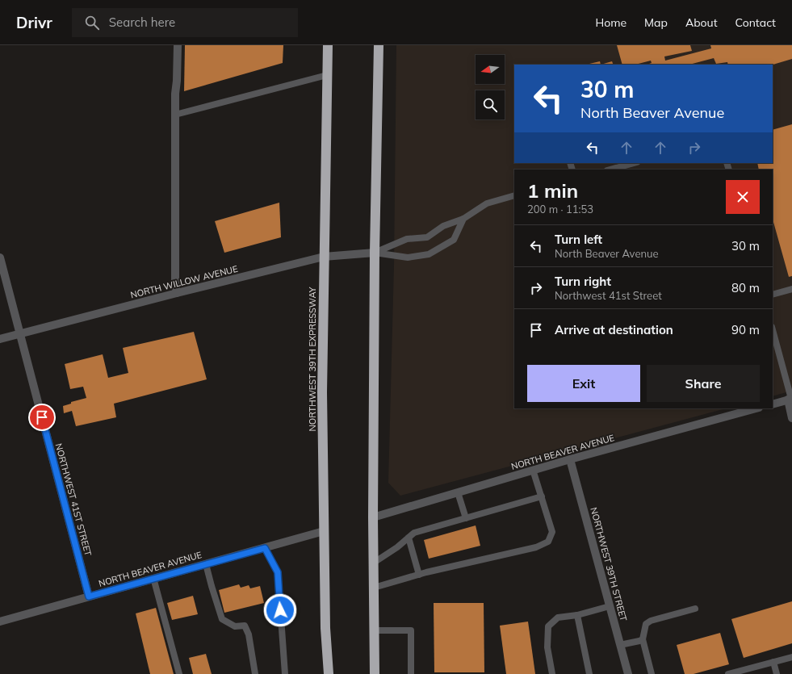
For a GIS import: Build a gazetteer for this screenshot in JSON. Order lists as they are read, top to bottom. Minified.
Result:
{"streets":{"highway":["NORTHWEST 39TH EXPRESSWAY"],"street":["NORTH WILLOW AVENUE","NORTH BEAVER AVENUE","NORTHWEST 41ST STREET","NORTHWEST 39TH STREET"]},"crossings":[["NORTH WILLOW AVENUE","NORTHWEST 39TH EXPRESSWAY"],["NORTH WILLOW AVENUE","NORTHWEST 41ST STREET"],["NORTHWEST 39TH EXPRESSWAY","NORTH BEAVER AVENUE"],["NORTH BEAVER AVENUE","NORTHWEST 41ST STREET"],["NORTH BEAVER AVENUE","NORTHWEST 39TH STREET"]],"north":"left","page":{"header":"Drivr","search":"Search here","nav":["Home","Map","About","Contact"],"turn":["30 m","North Beaver Avenue"],"heading":["1 min","200 m · 11:53"],"list":[{"name":"Turn left","note":"North Beaver Avenue","value":"30 m"},{"name":"Turn right","note":"Northwest 41st Street","value":"80 m"},{"name":"Arrive at destination","value":"90 m"}],"buttons":["Exit","Share"]}}
